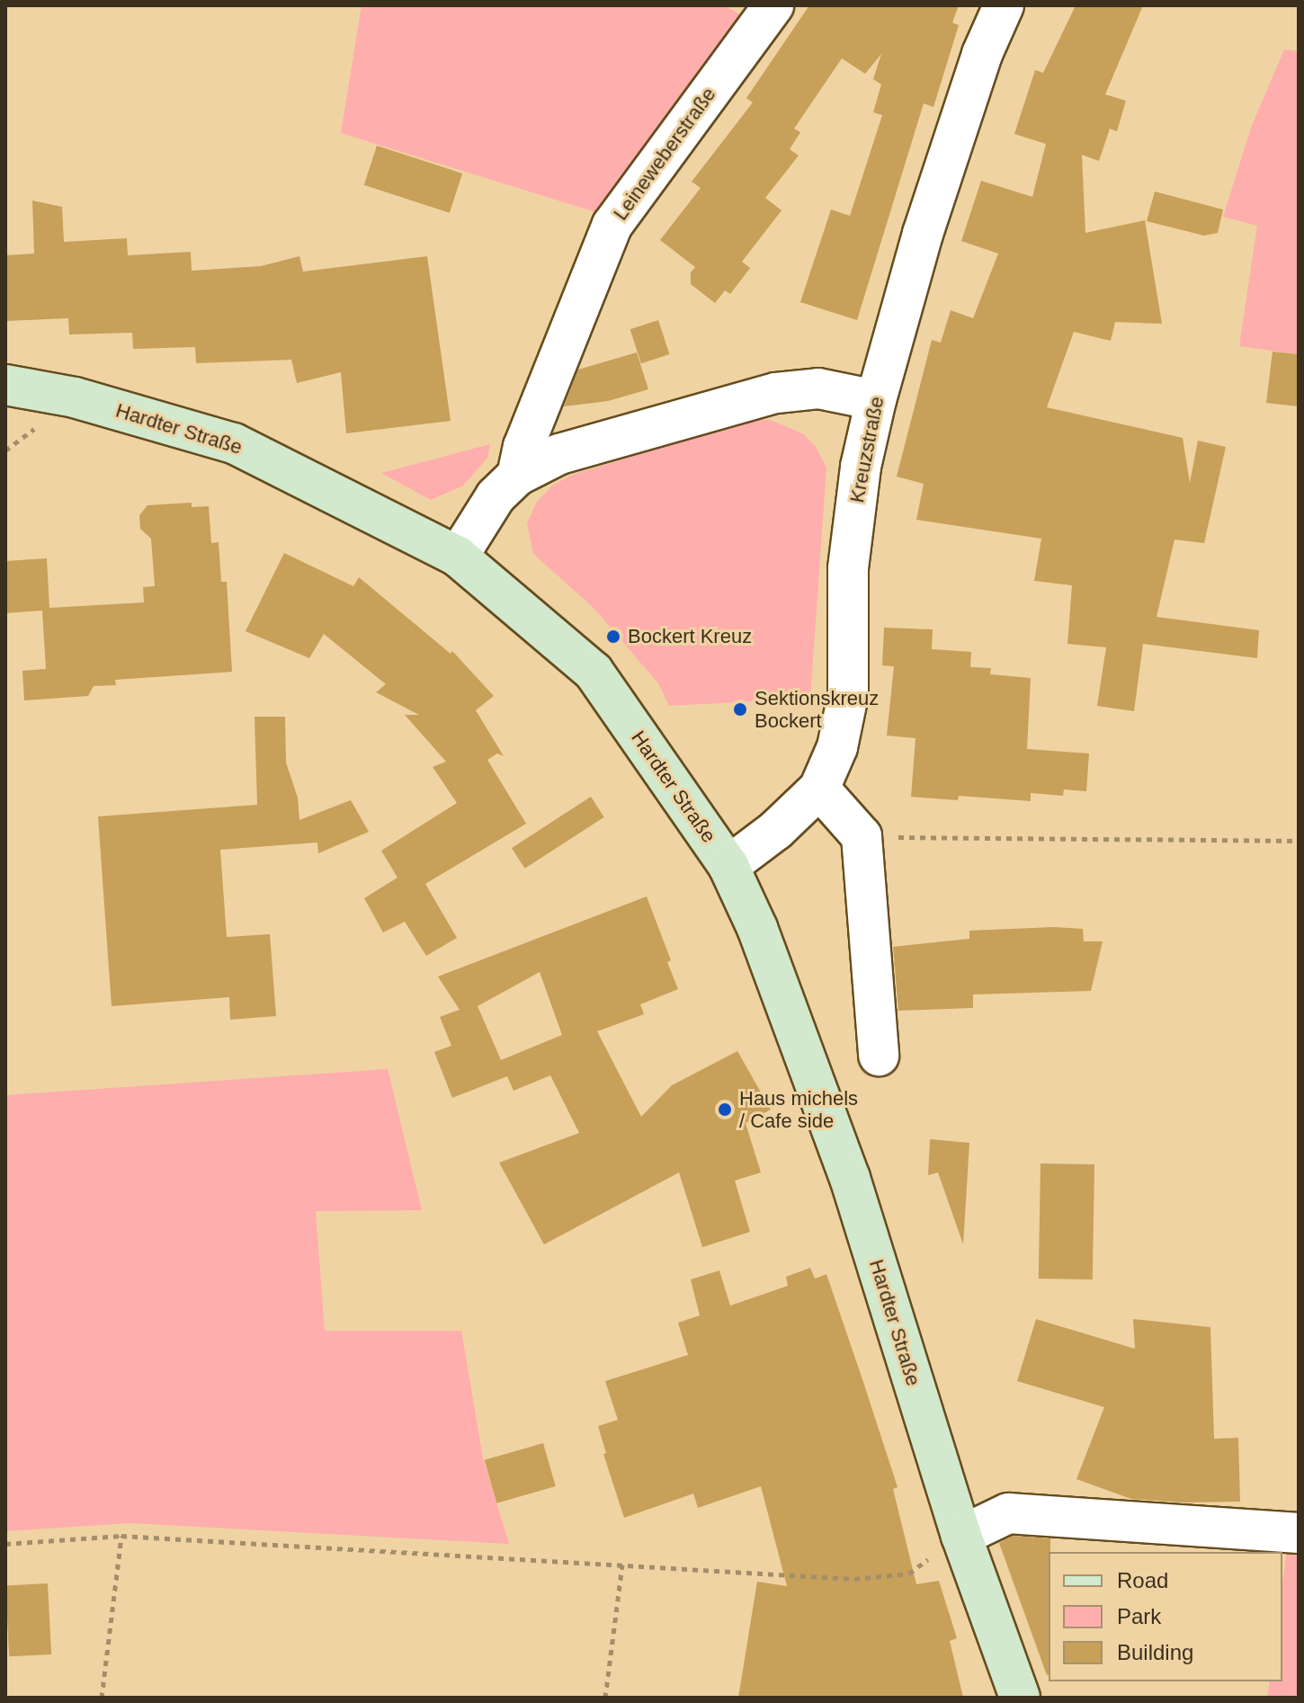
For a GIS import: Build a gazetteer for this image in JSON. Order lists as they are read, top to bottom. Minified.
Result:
{"streets":{"main road":["Hardter Straße"],"street":["Leineweberstraße","Kreuzstraße"]},"crossings":[["Leineweberstraße","Hardter Straße"],["Leineweberstraße","Kreuzstraße"],["Hardter Straße","Kreuzstraße"]],"places":["Bockert Kreuz","Sektionskreuz Bockert","Haus michels / Cafe side"],"legend":["Road","Park","Building"]}
